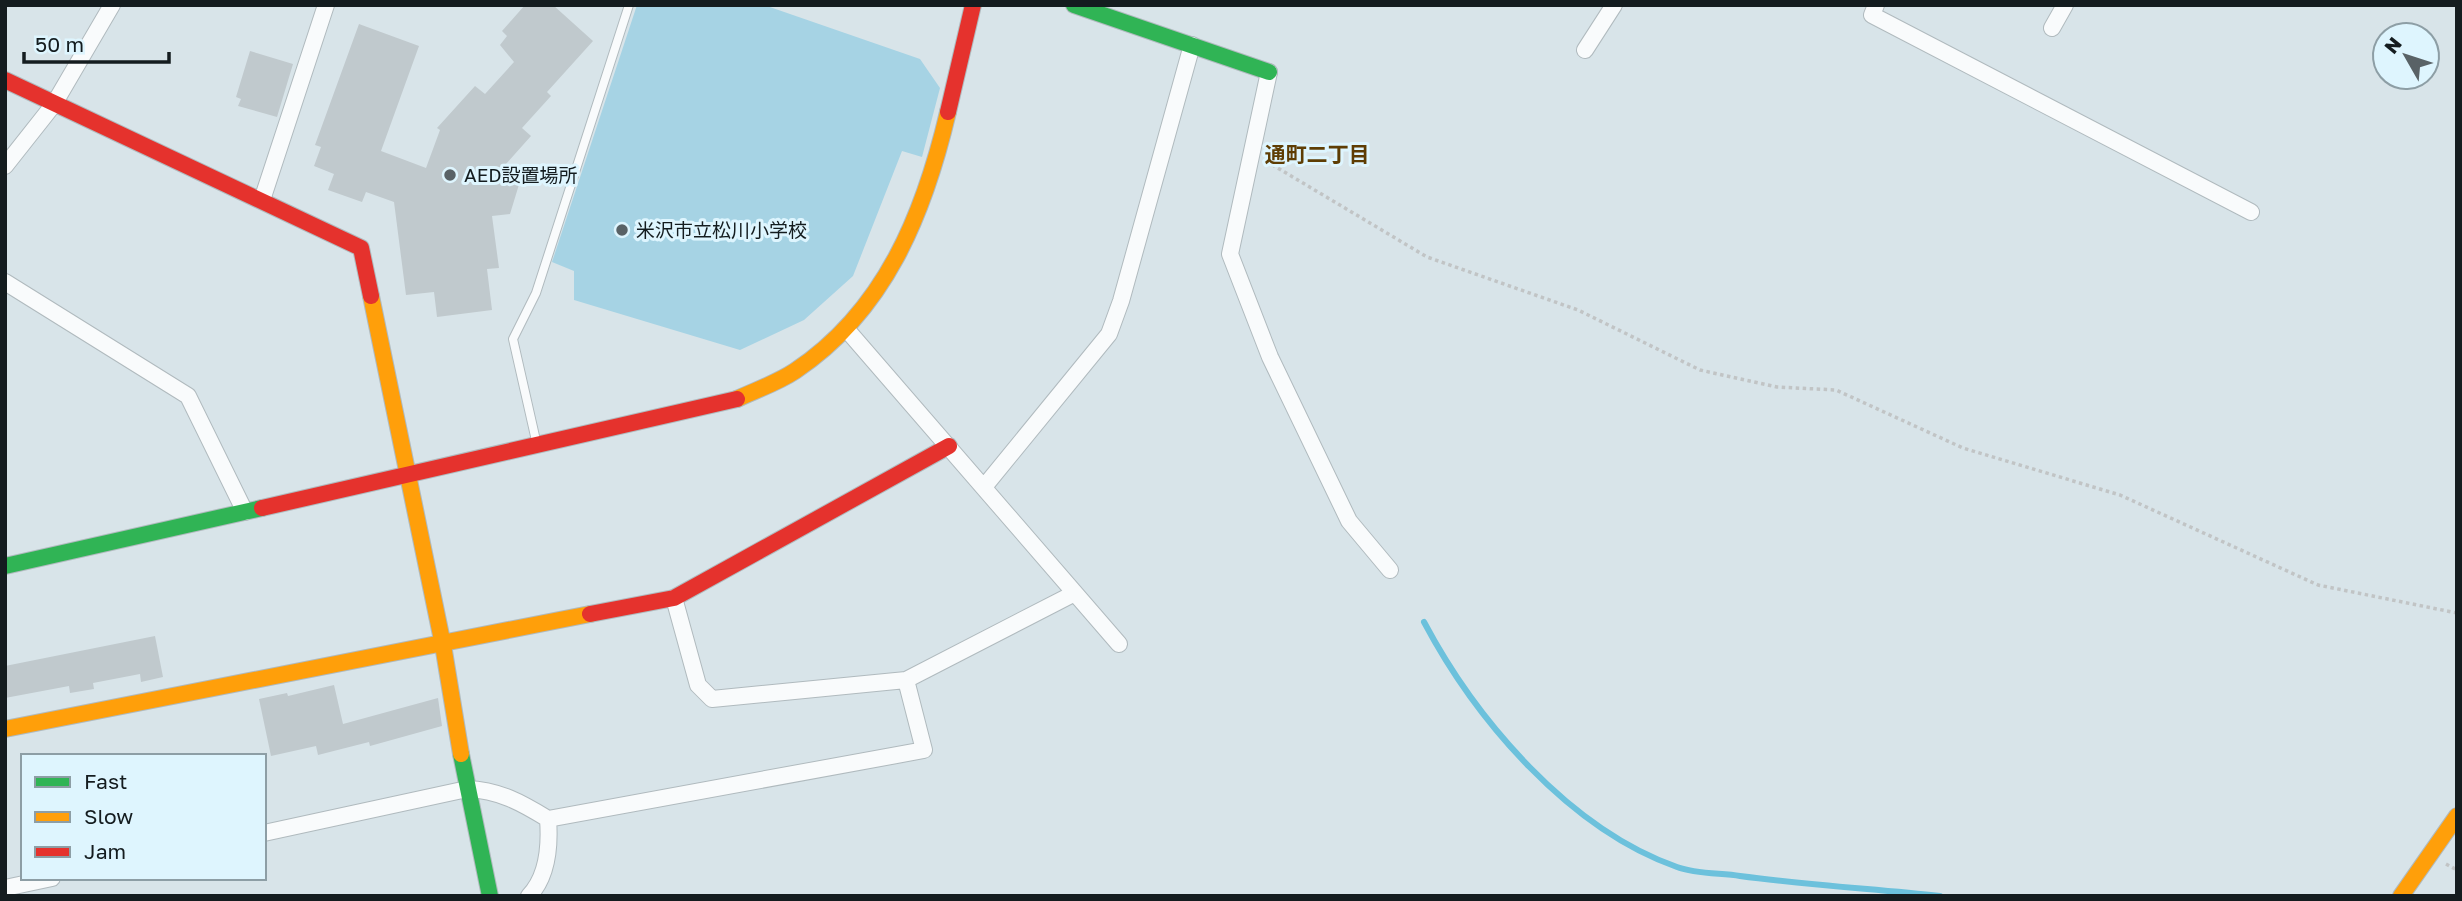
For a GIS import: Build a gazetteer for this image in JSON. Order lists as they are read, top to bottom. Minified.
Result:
{"districts":["通町二丁目"],"places":["AED設置場所","米沢市立松川小学校"],"legend":["Fast","Slow","Jam"],"scale_bar":"50 m","north":"top left"}
